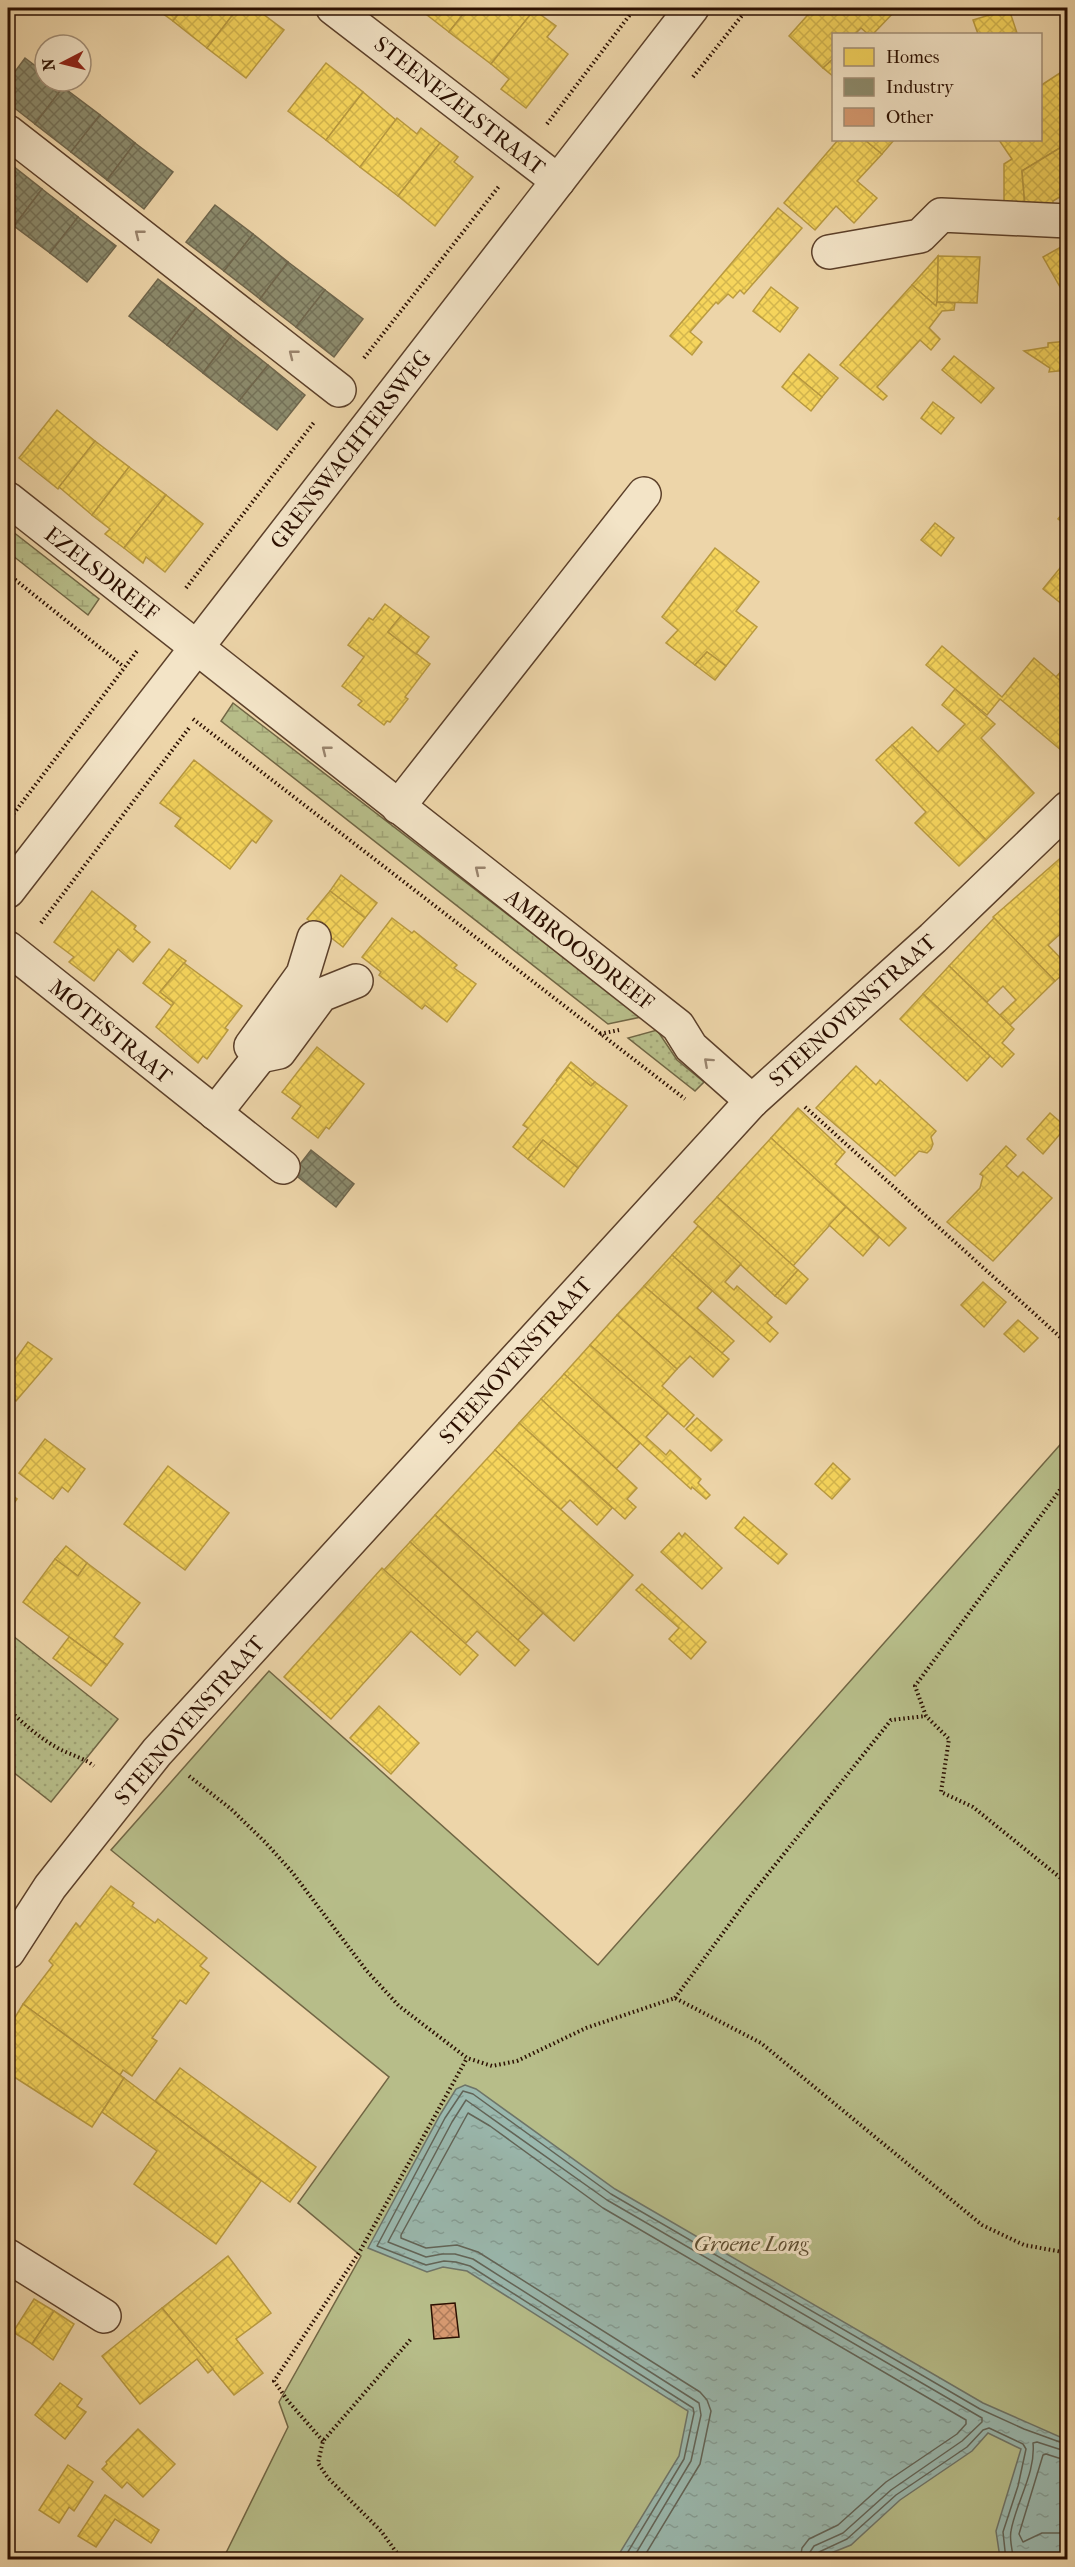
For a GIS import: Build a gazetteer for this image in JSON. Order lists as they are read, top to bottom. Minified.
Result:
{"streets":{"street":["STEENEZELSTRAAT","GRENSWACHTERSWEG","EZELSDREEF","AMBROOSDREEF","STEENOVENSTRAAT","MOTESTRAAT"]},"crossings":[["STEENEZELSTRAAT","GRENSWACHTERSWEG"],["GRENSWACHTERSWEG","EZELSDREEF"],["GRENSWACHTERSWEG","AMBROOSDREEF"],["EZELSDREEF","AMBROOSDREEF"],["AMBROOSDREEF","STEENOVENSTRAAT"]],"one_way":["AMBROOSDREEF"],"parks":["Groene Long"],"legend":["Homes","Industry","Other"],"north":"left"}
